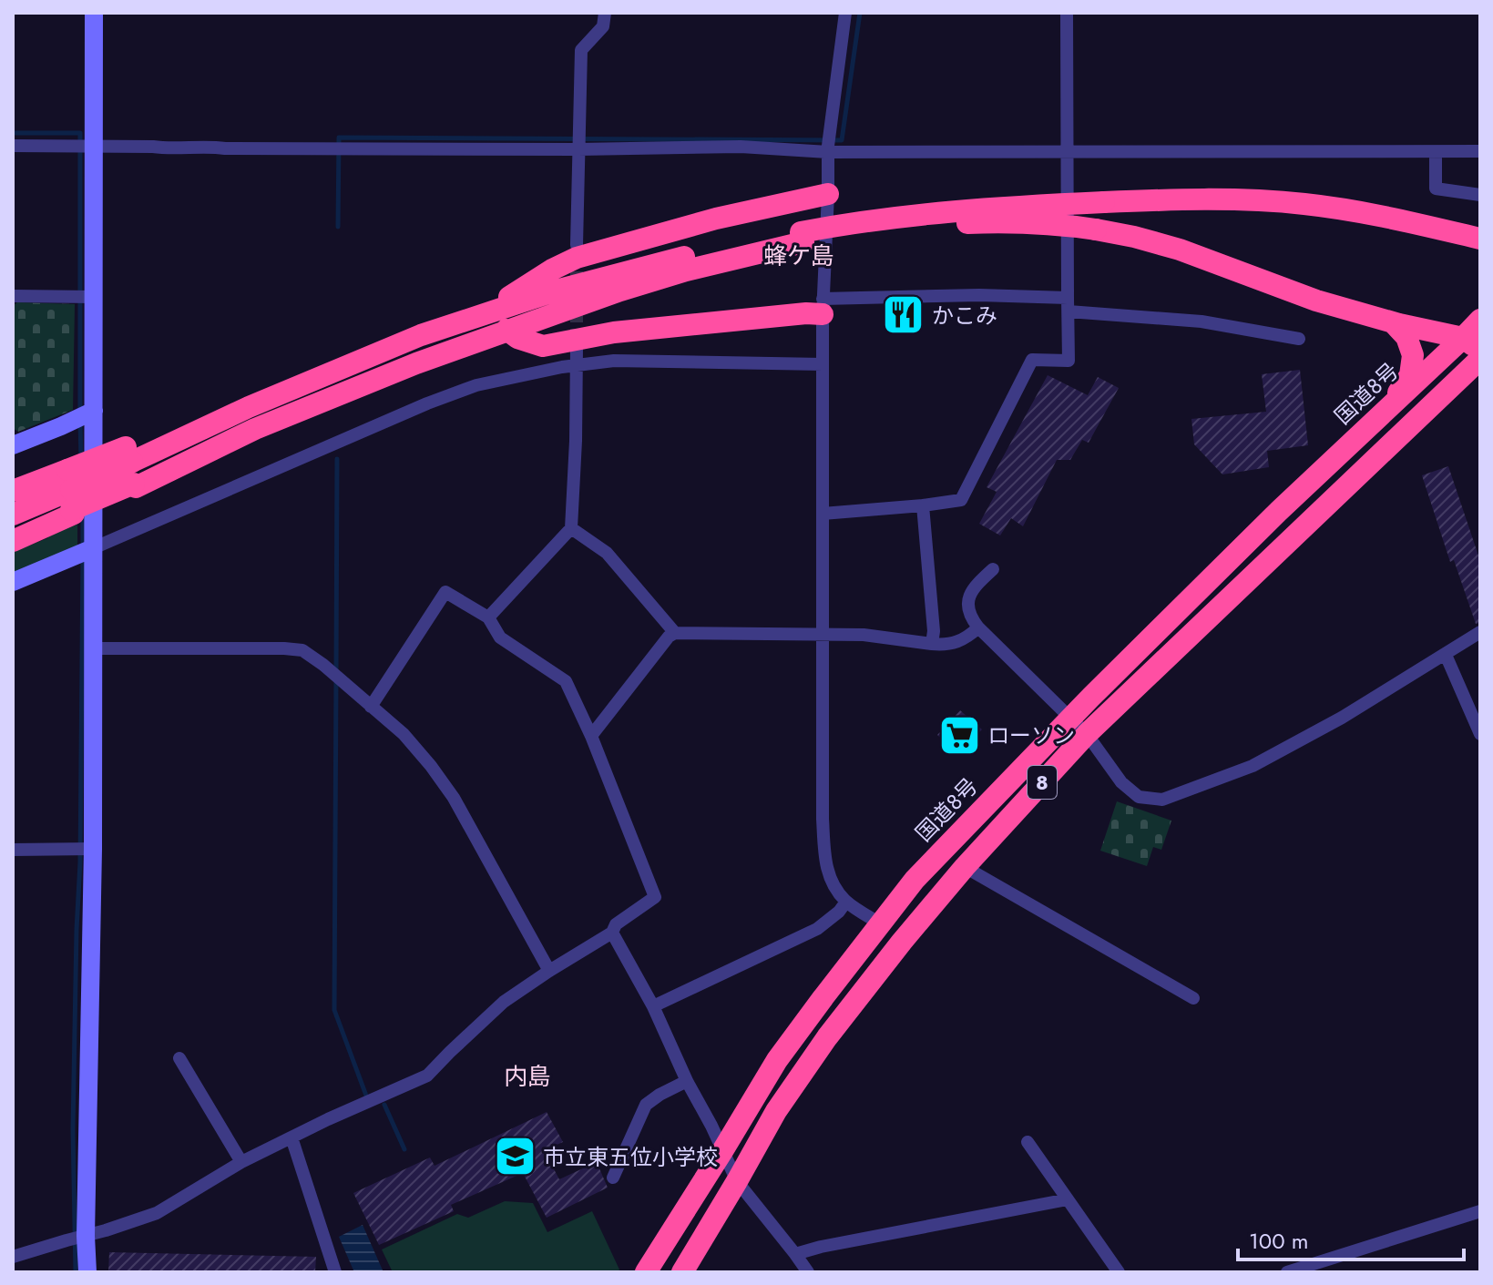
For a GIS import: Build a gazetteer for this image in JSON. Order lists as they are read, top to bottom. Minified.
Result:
{"streets":{"highway":["国道8号","8"]},"districts":["蜂ケ島","内島"],"places":{"restaurant":["かこみ"],"supermarket":["ローソン"],"school or university":["市立東五位小学校"]},"scale_bar":"100 m"}
